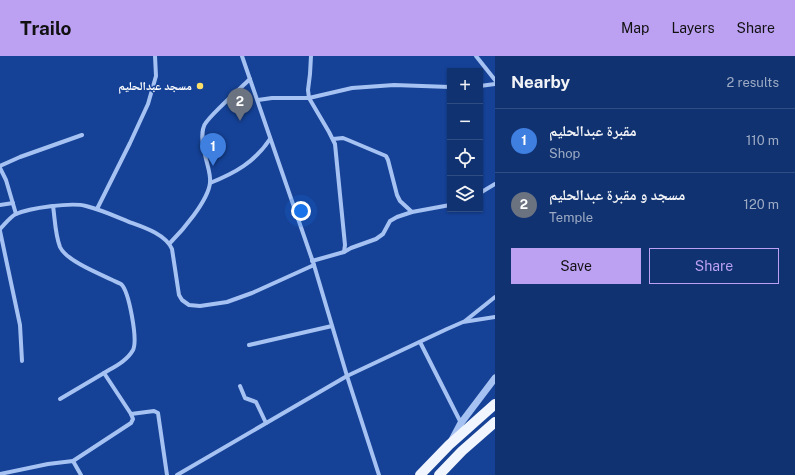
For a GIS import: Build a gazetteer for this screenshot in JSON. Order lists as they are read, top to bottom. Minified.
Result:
{"places":["مسجد عبدالحليم"],"page":{"header":"Trailo","nav":["Map","Layers","Share"],"heading":["Nearby","2 results"],"map_buttons":["+","−"],"pins":["2","1"],"list":[{"mark":"1","name":"مقبرة عبدالحليم","note":"Shop","value":"110 m"},{"mark":"2","name":"مسجد و مقبرة عبدالحليم","note":"Temple","value":"120 m"}],"buttons":["Save","Share"]}}
